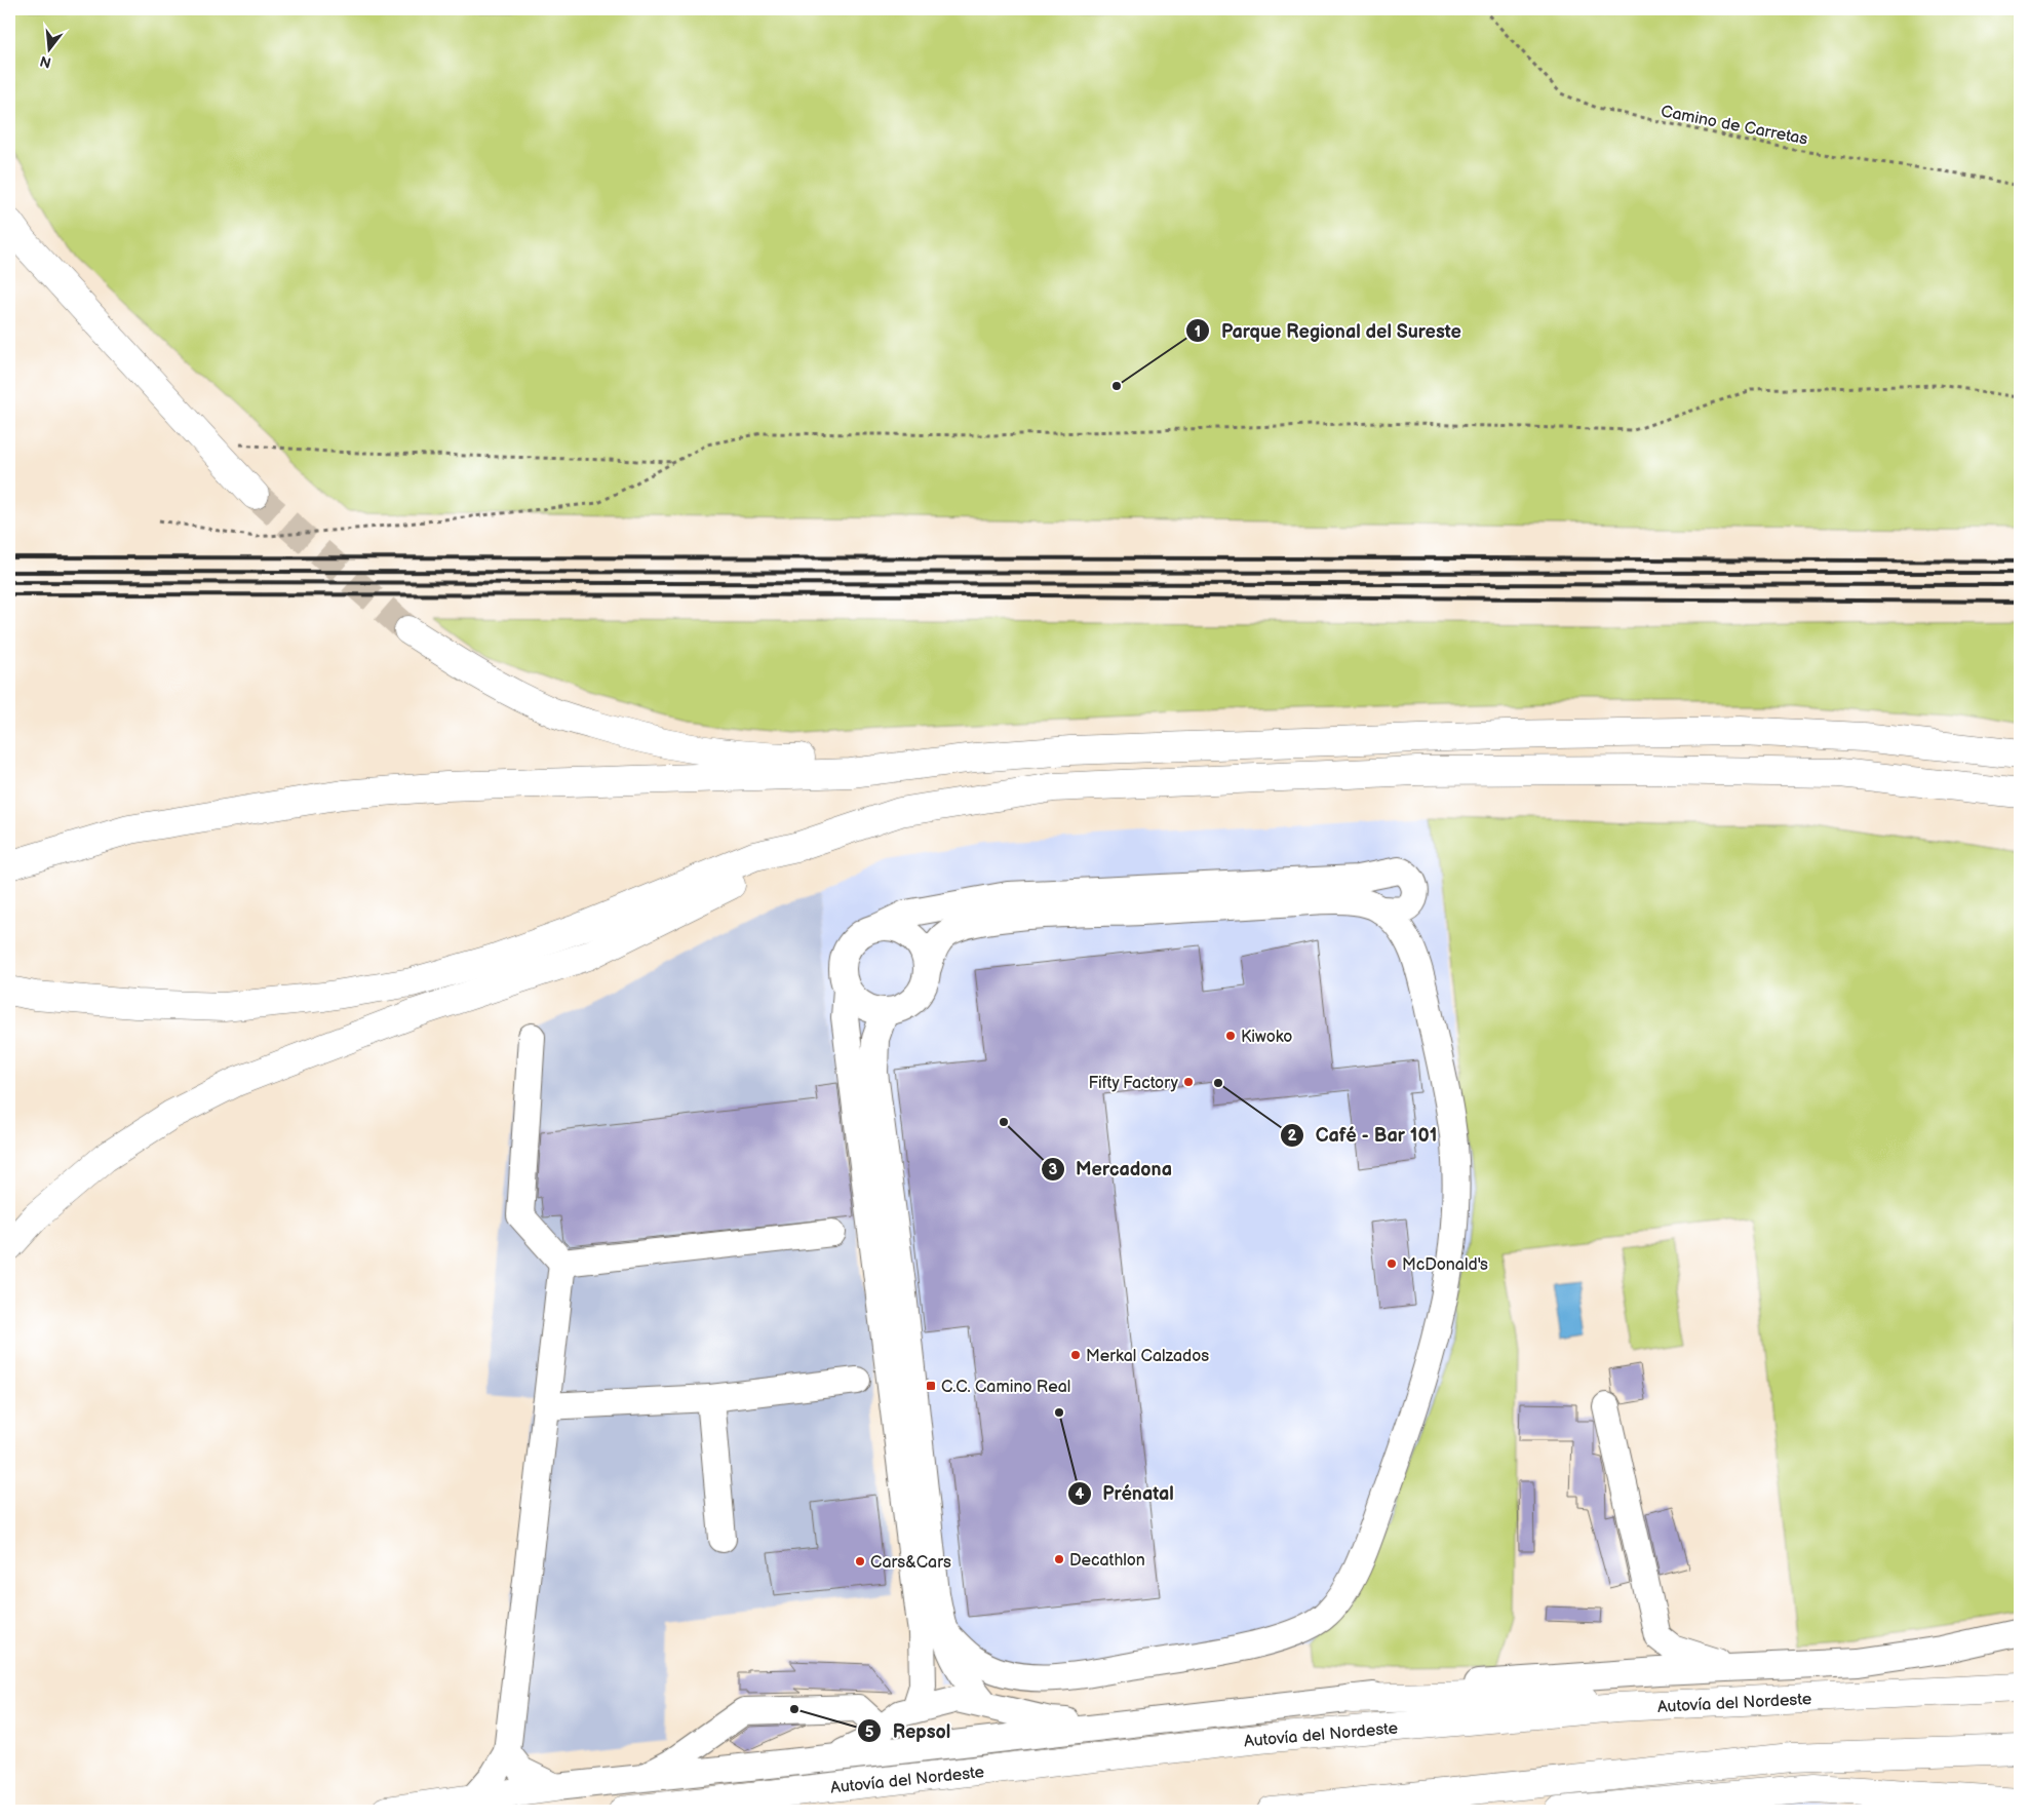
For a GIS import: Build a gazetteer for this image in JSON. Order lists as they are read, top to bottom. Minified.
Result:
{"streets":{"main road":["Autovía del Nordeste"],"path":["Camino de Carretas"]},"places":{"other":["Parque Regional del Sureste","Kiwoko","Fifty Factory","Café - Bar 101","Mercadona","McDonald's","Merkal Calzados","Prénatal","Decathlon","Cars&Cars","Repsol"],"transit":["C.C. Camino Real"]},"north":"bottom"}
